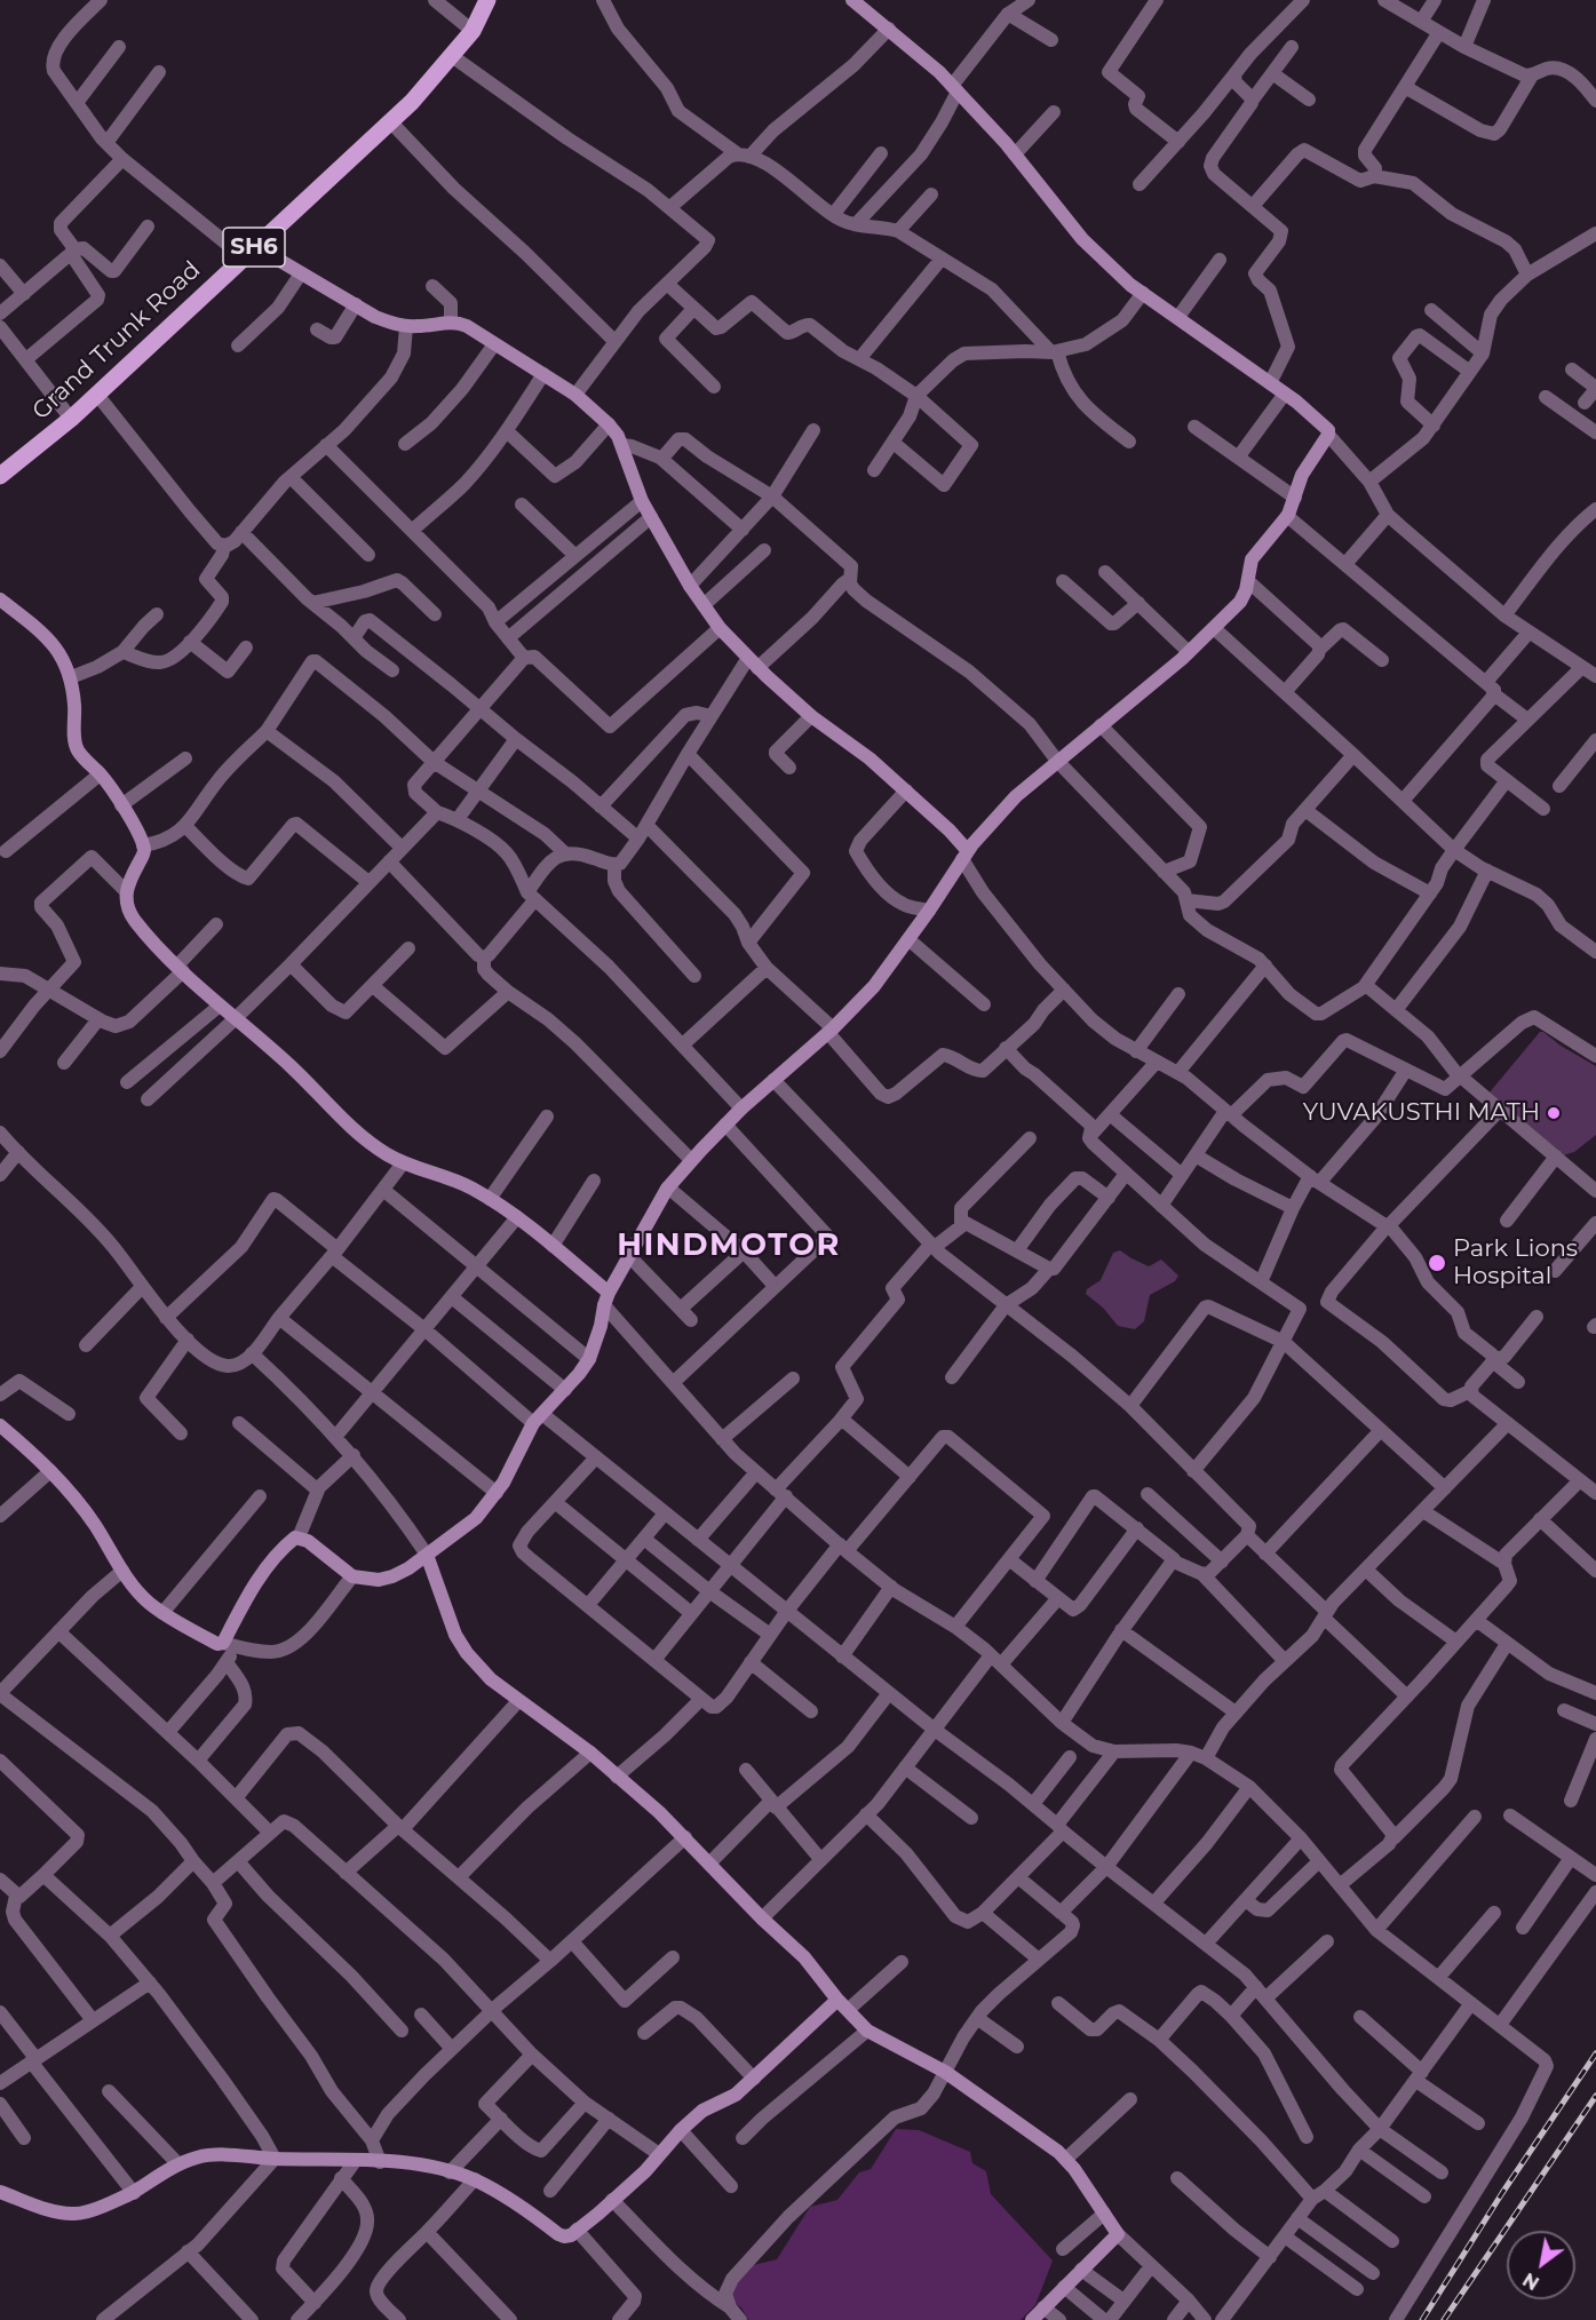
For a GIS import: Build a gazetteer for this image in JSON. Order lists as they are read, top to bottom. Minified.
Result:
{"streets":{"main road":["SH6","Grand Trunk Road"]},"districts":["HINDMOTOR"],"places":["YUVAKUSTHI MATH","Park Lions Hospital"],"north":"bottom left"}
